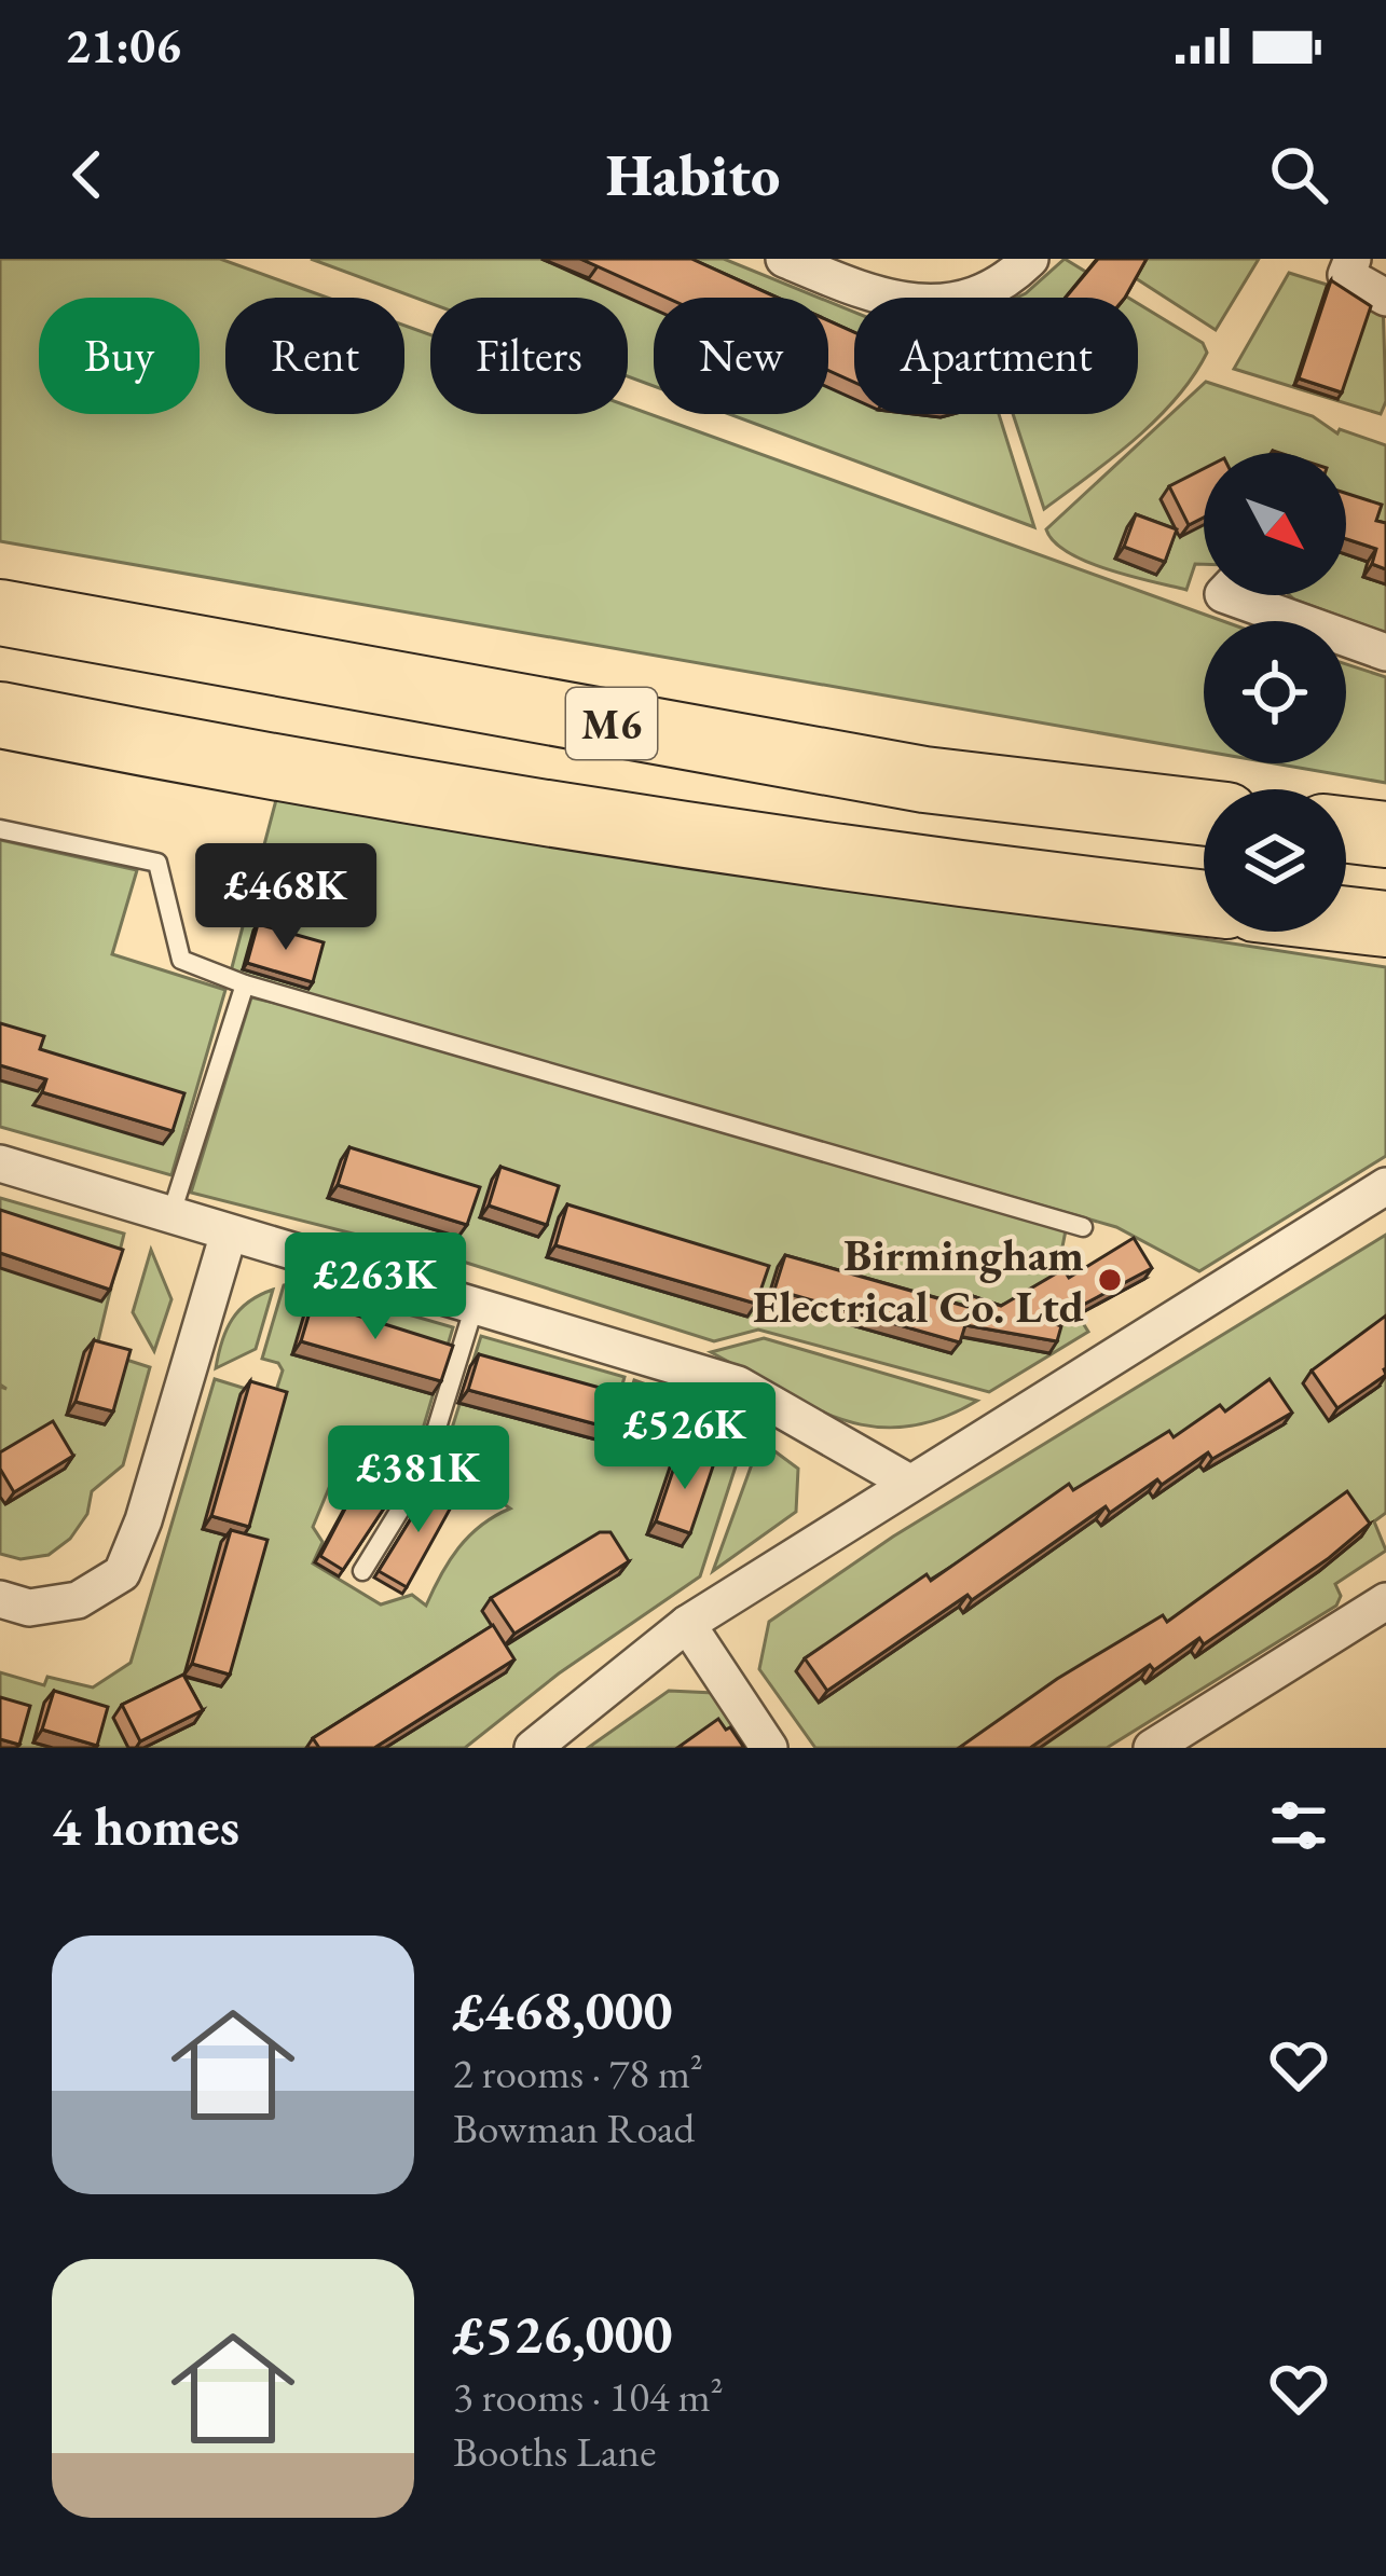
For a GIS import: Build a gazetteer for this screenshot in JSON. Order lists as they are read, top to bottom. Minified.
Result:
{"streets":{"highway":["M6"]},"places":["Birmingham Electrical Co. Ltd"],"north":"bottom right","page":{"status":"21:06","header":"Habito","chip":["Buy","Rent","Filters","New","Apartment"],"price":["£468K","£263K","£526K","£381K"],"heading":"4 homes","list":[{"name":"£468,000","note":"2 rooms · 78 m² · Bowman Road"},{"name":"£526,000","note":"3 rooms · 104 m² · Booths Lane"}]}}
